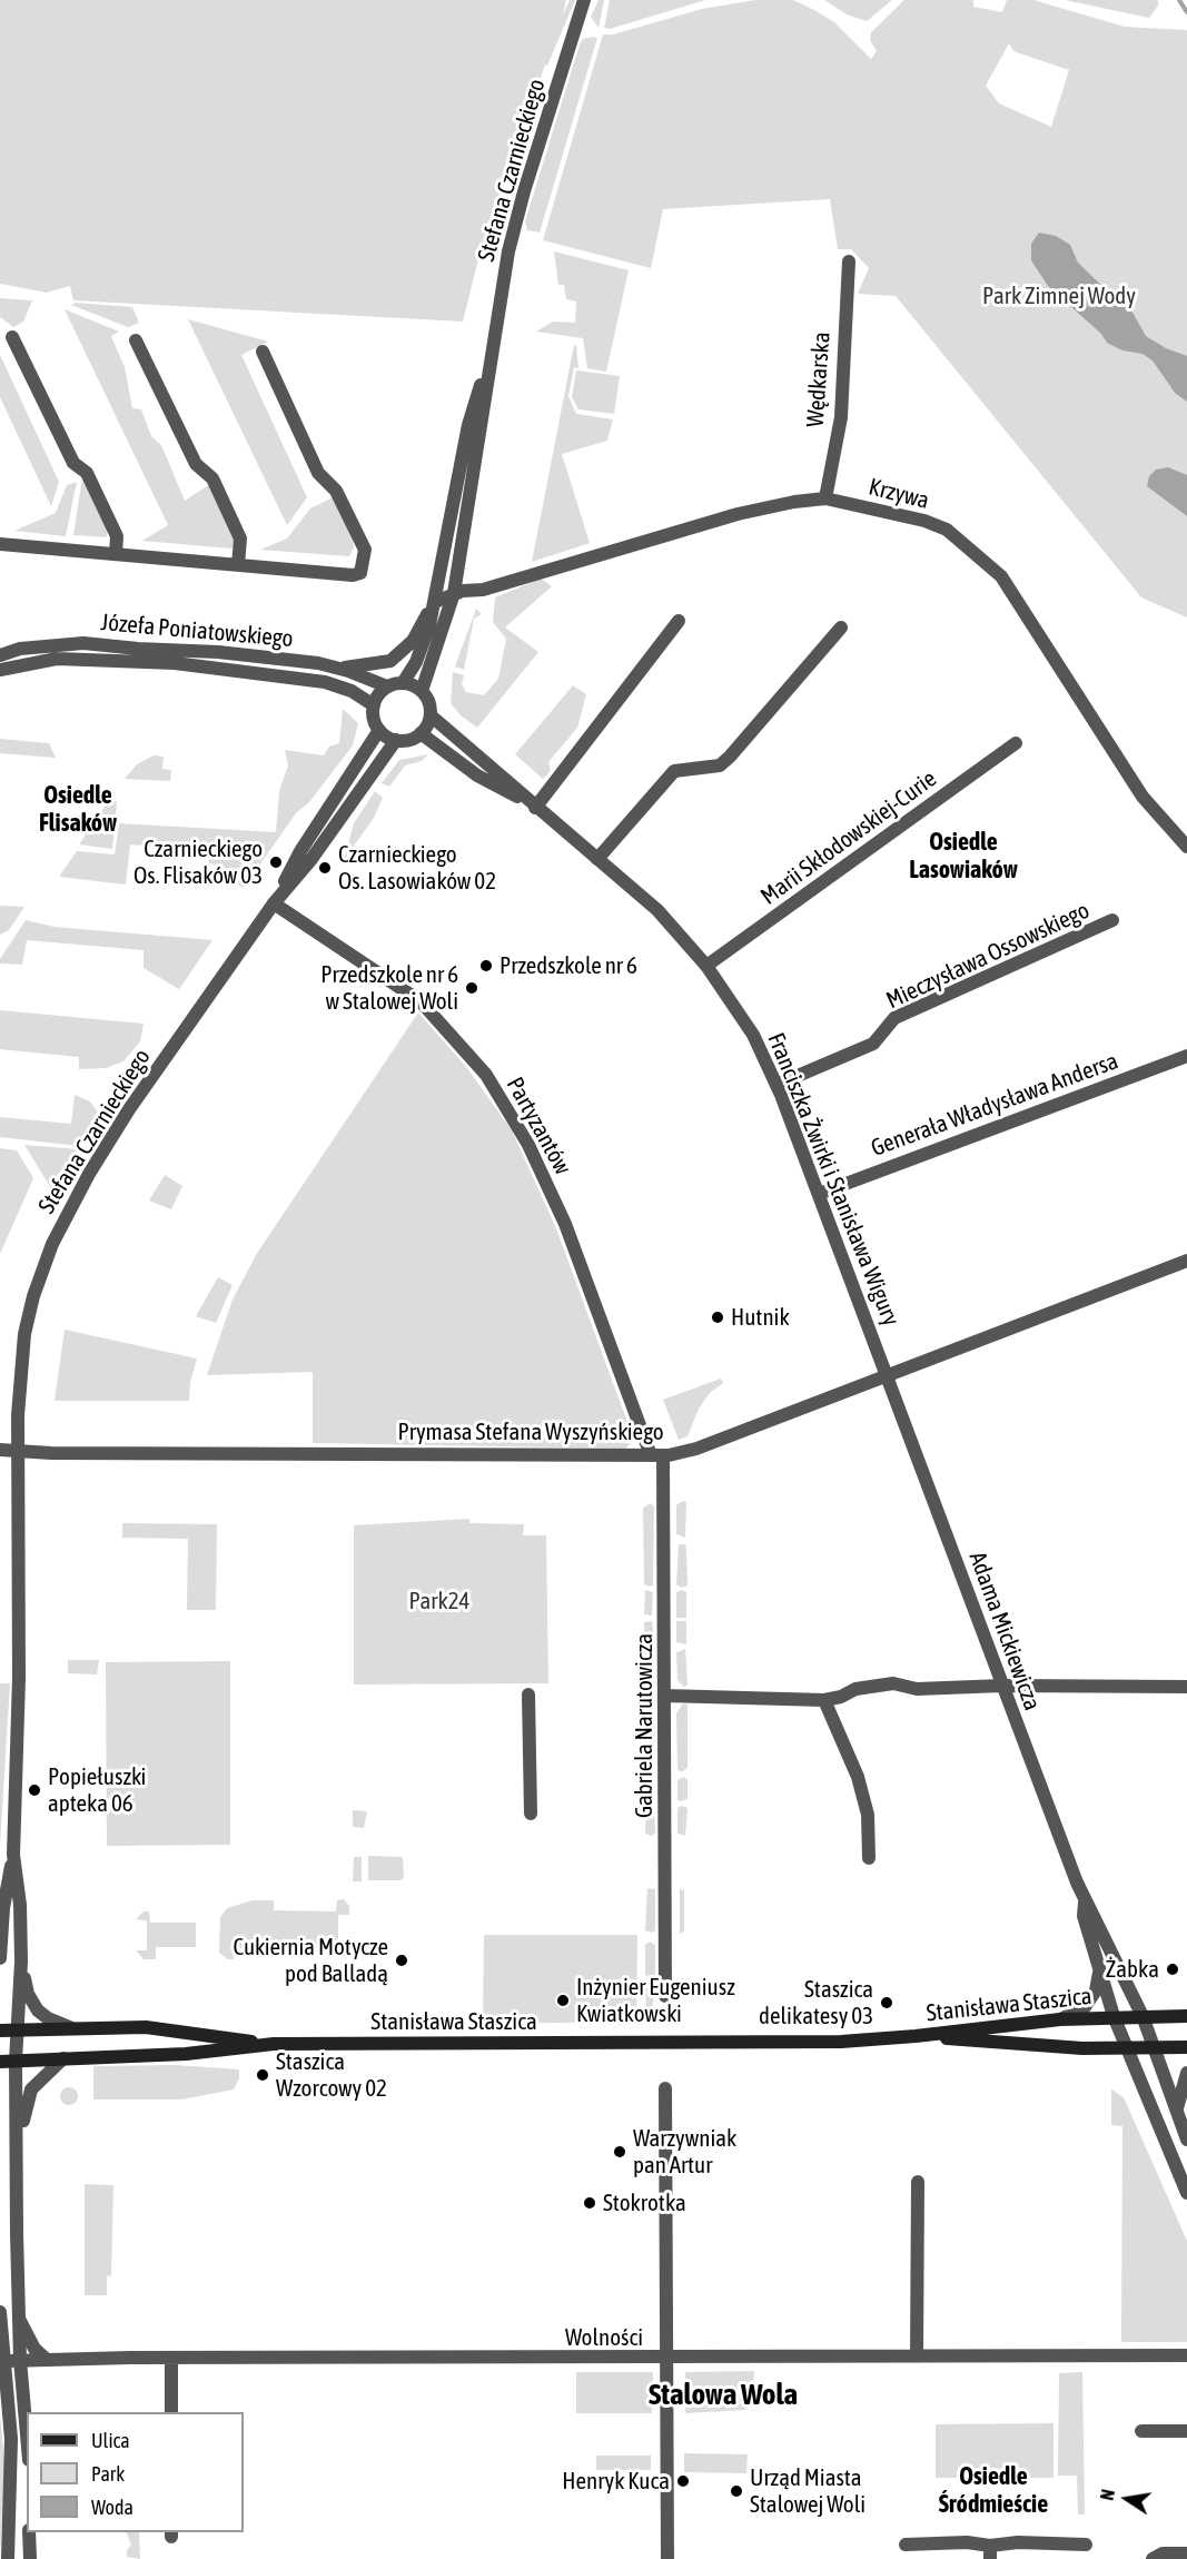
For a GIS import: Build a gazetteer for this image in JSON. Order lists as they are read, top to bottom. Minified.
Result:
{"streets":{"main road":["Stanisława Staszica"],"street":["Stefana Czarnieckiego","Wędkarska","Krzywa","Józefa Poniatowskiego","Marii Skłodowskiej-Curie","Mieczysława Ossowskiego","Generała Władysława Andersa","Partyzantów","Franciszka Żwirki i Stanisława Wigury","Prymasa Stefana Wyszyńskiego","Adama Mickiewicza","Gabriela Narutowicza","Wolności"]},"crossings":[["Stefana Czarnieckiego","Krzywa"],["Stefana Czarnieckiego","Józefa Poniatowskiego"],["Stefana Czarnieckiego","Partyzantów"],["Stefana Czarnieckiego","Franciszka Żwirki i Stanisława Wigury"],["Stefana Czarnieckiego","Prymasa Stefana Wyszyńskiego"],["Wędkarska","Krzywa"],["Józefa Poniatowskiego","Franciszka Żwirki i Stanisława Wigury"],["Marii Skłodowskiej-Curie","Franciszka Żwirki i Stanisława Wigury"],["Mieczysława Ossowskiego","Franciszka Żwirki i Stanisława Wigury"],["Generała Władysława Andersa","Franciszka Żwirki i Stanisława Wigury"],["Partyzantów","Prymasa Stefana Wyszyńskiego"],["Partyzantów","Gabriela Narutowicza"],["Franciszka Żwirki i Stanisława Wigury","Prymasa Stefana Wyszyńskiego"],["Franciszka Żwirki i Stanisława Wigury","Adama Mickiewicza"],["Prymasa Stefana Wyszyńskiego","Adama Mickiewicza"],["Prymasa Stefana Wyszyńskiego","Gabriela Narutowicza"],["Adama Mickiewicza","Stanisława Staszica"]],"districts":["Osiedle Flisaków","Osiedle Lasowiaków","Stalowa Wola","Osiedle Śródmieście"],"parks":["Park Zimnej Wody","Park24"],"places":["Czarnieckiego Os. Flisaków 03","Czarnieckiego Os. Lasowiaków 02","Przedszkole nr 6","Przedszkole nr 6 w Stalowej Woli","Hutnik","Popiełuszki apteka 06","Cukiernia Motycze pod Balladą","Żabka","Inżynier Eugeniusz Kwiatkowski","Staszica delikatesy 03","Staszica Wzorcowy 02","Warzywniak pan Artur","Stokrotka","Henryk Kuca","Urząd Miasta Stalowej Woli"],"legend":["Ulica","Park","Woda"],"north":"left"}
